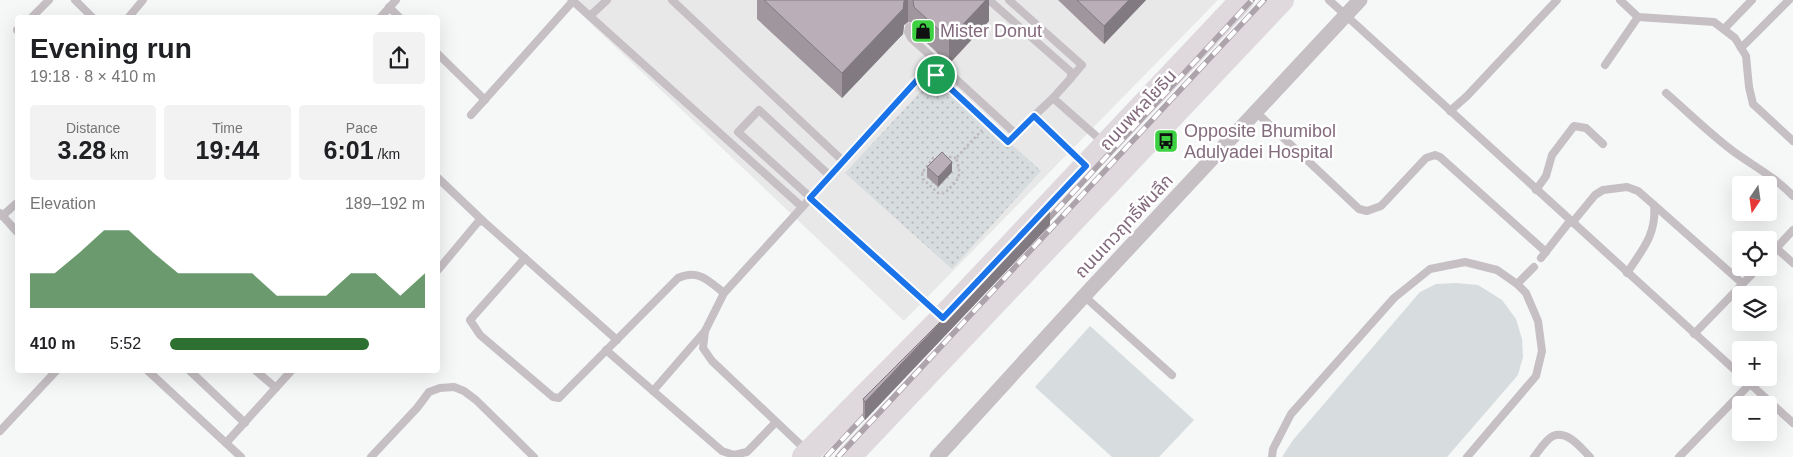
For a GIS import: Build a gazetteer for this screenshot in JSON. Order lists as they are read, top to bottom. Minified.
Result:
{"streets":{"main road":["ถนนพหลโยธิน"],"street":["ถนนเทวฤทธิ์พันลึก"]},"places":{"shop":["Mister Donut"],"bus stop":["Opposite Bhumibol Adulyadei Hospital"]},"north":"bottom","page":{"heading":["Evening run","19:18 · 8 × 410 m"],"stats":[["Distance","3.28 km"],["Time","19:44"],["Pace","6:01 /km"]],"map_buttons":["+","−"],"chart":["Elevation","189–192 m"],"list":[{"name":"410 m","note":"5:52"}]}}
